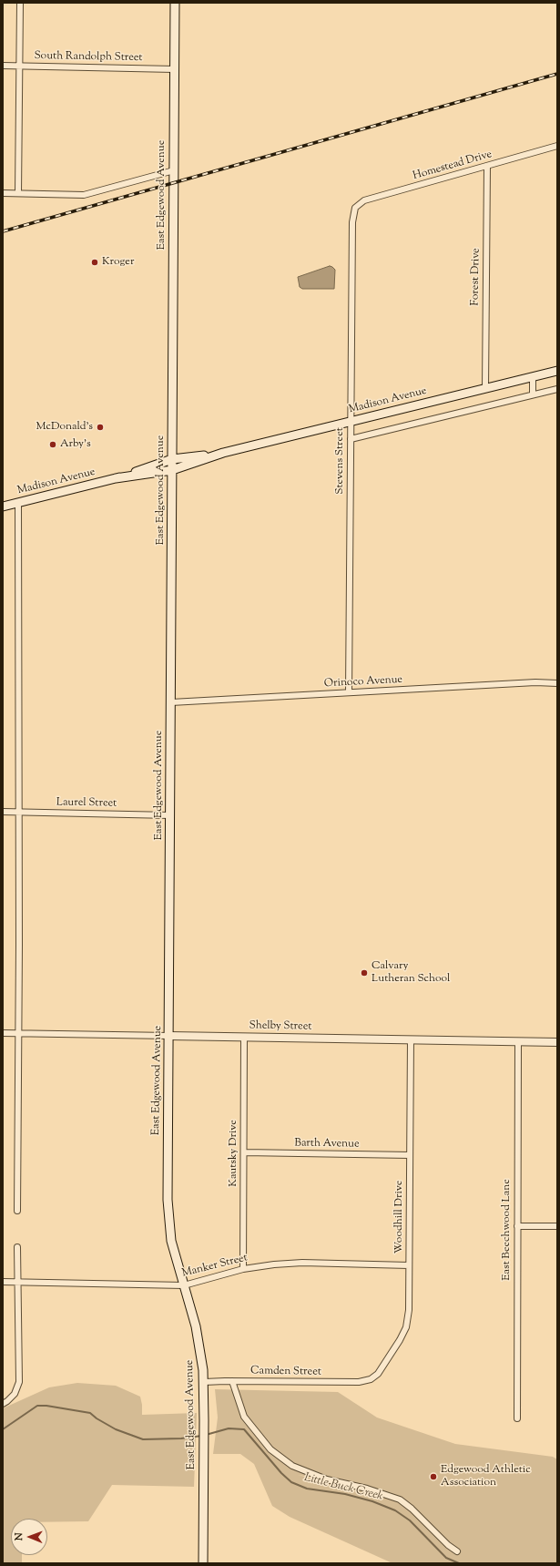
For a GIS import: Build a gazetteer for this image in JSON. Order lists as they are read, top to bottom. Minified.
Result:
{"streets":{"main road":["East Edgewood Avenue","Madison Avenue"],"street":["South Randolph Street","Homestead Drive","Forest Drive","Stevens Street","Orinoco Avenue","Laurel Street","Shelby Street","Barth Avenue","Kautsky Drive","Woodhill Drive","East Beechwood Lane","Manker Street","Camden Street"]},"crossings":[["South Randolph Street","East Edgewood Avenue"],["Homestead Drive","Forest Drive"],["Homestead Drive","Stevens Street"],["East Edgewood Avenue","Madison Avenue"],["East Edgewood Avenue","Orinoco Avenue"],["East Edgewood Avenue","Laurel Street"],["East Edgewood Avenue","Shelby Street"],["East Edgewood Avenue","Manker Street"],["East Edgewood Avenue","Camden Street"],["Forest Drive","Madison Avenue"],["Madison Avenue","Stevens Street"],["Stevens Street","Orinoco Avenue"],["Shelby Street","Kautsky Drive"],["Shelby Street","Woodhill Drive"],["Shelby Street","East Beechwood Lane"],["Barth Avenue","Kautsky Drive"],["Barth Avenue","Woodhill Drive"],["Kautsky Drive","Manker Street"],["Woodhill Drive","Manker Street"],["Woodhill Drive","Camden Street"]],"water":["Little Buck Creek"],"places":["Kroger","McDonald's","Arby's","Calvary Lutheran School","Edgewood Athletic Association"],"north":"left"}
